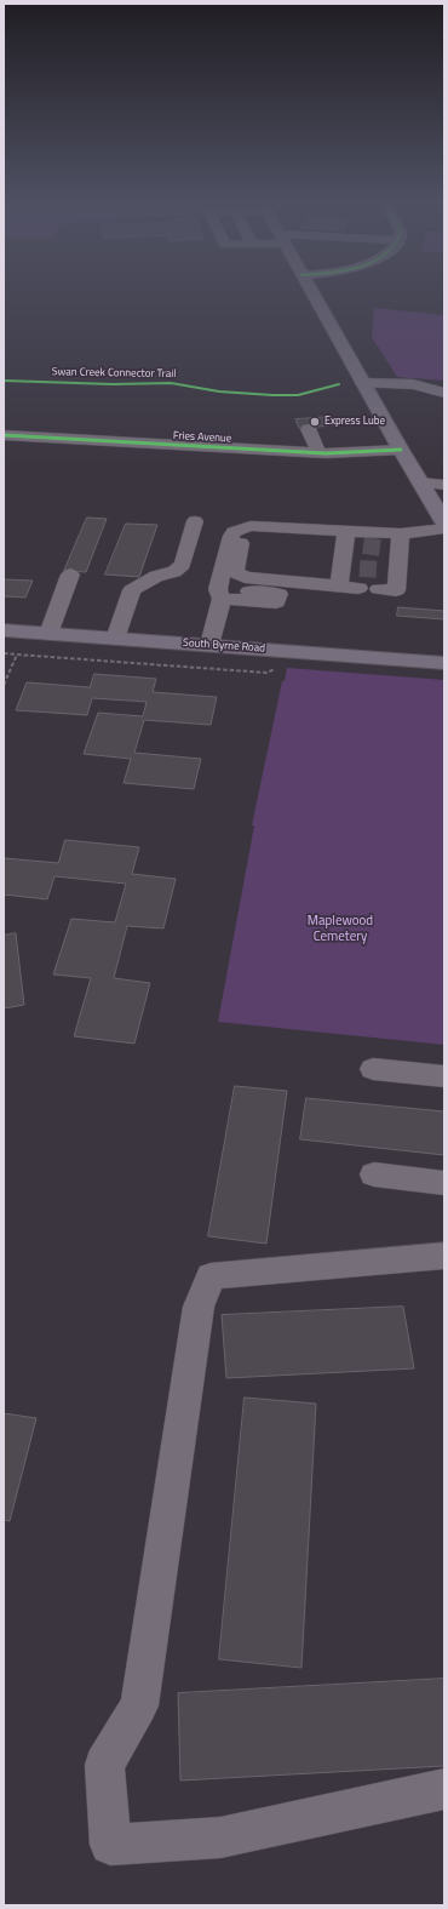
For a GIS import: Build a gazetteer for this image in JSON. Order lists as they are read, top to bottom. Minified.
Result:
{"streets":{"main road":["South Byrne Road"],"street":["Fries Avenue"],"cycle path":["Swan Creek Connector Trail"]},"parks":["Maplewood Cemetery"],"places":["Express Lube"]}
